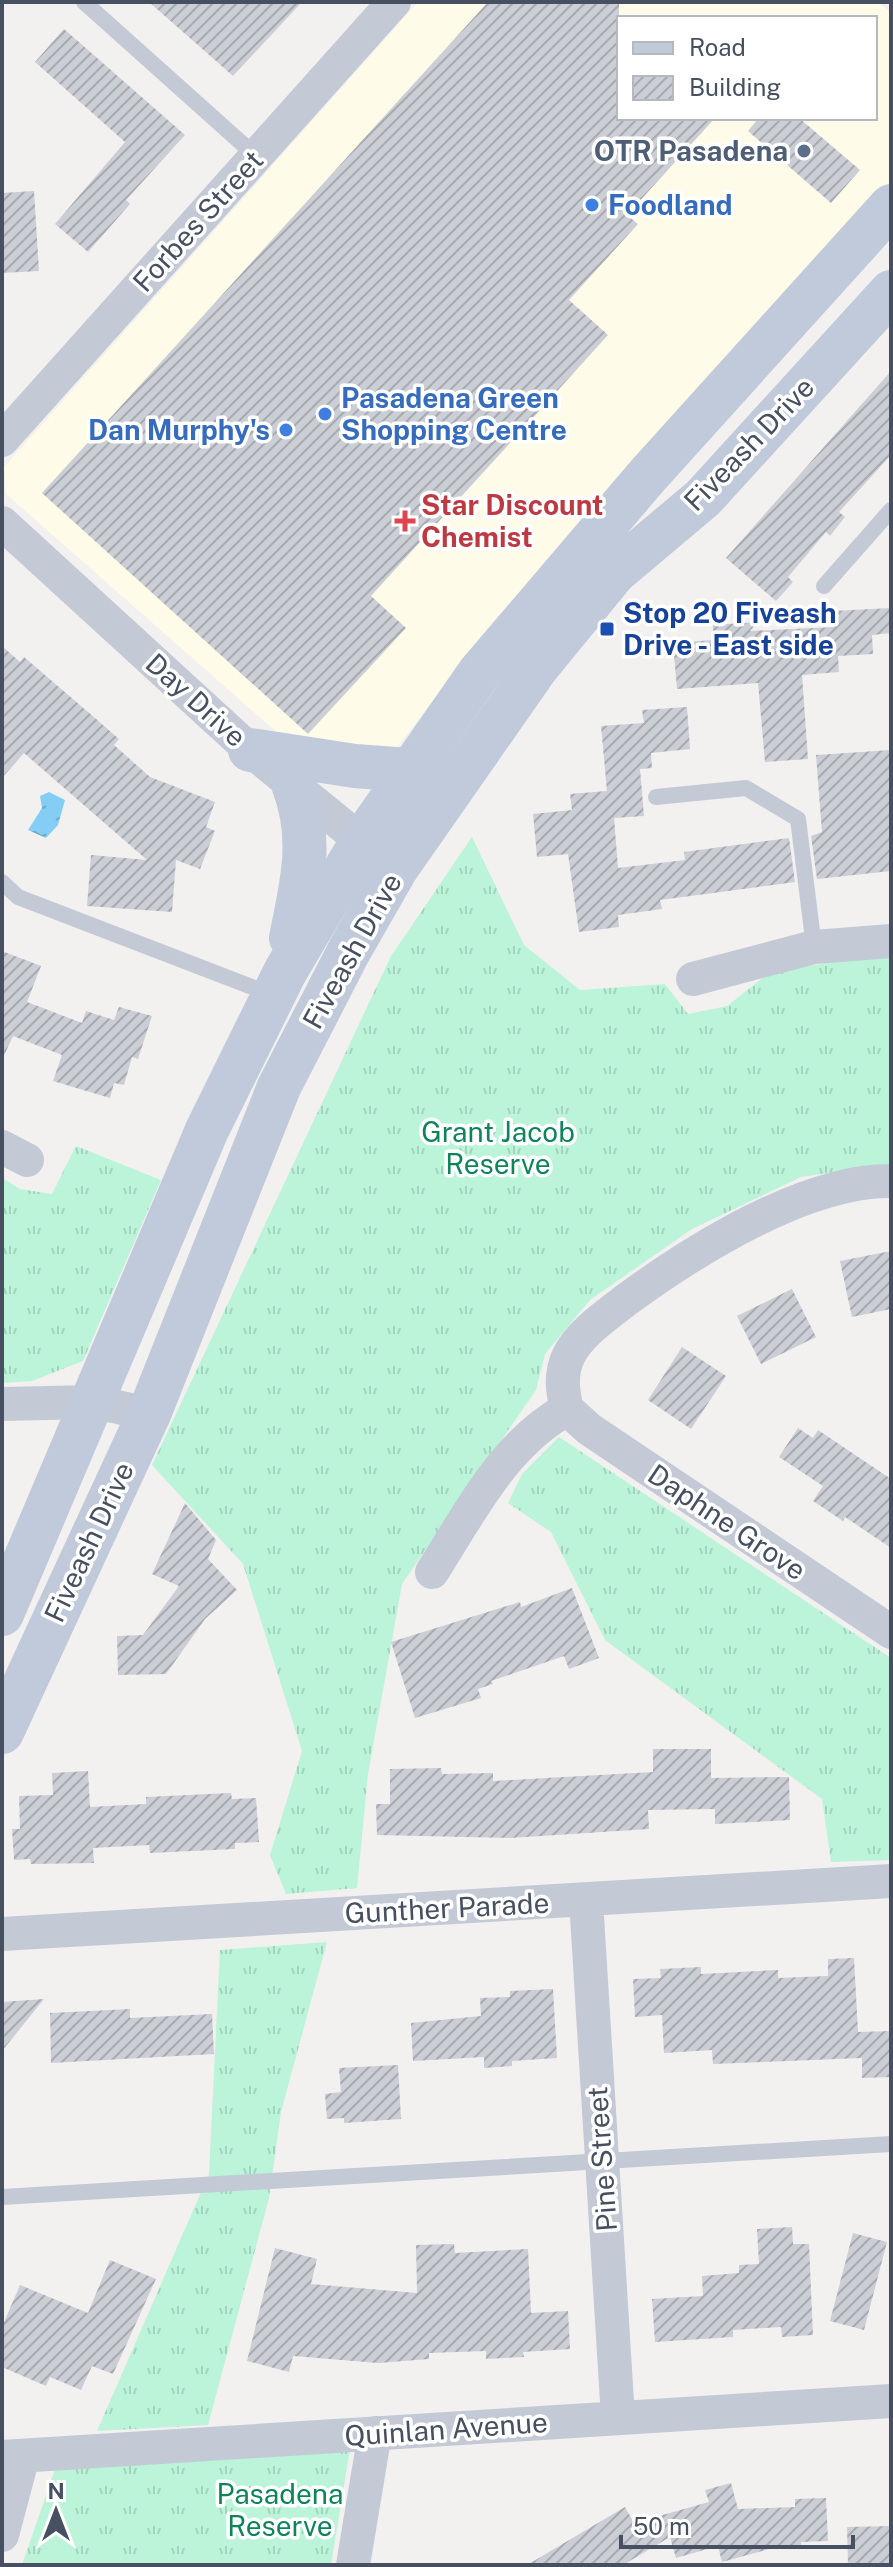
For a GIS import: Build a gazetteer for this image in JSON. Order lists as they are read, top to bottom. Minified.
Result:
{"streets":{"main road":["Fiveash Drive"],"street":["Forbes Street","Day Drive","Daphne Grove","Gunther Parade","Pine Street","Quinlan Avenue"]},"crossings":[["Fiveash Drive","Day Drive"],["Gunther Parade","Pine Street"],["Pine Street","Quinlan Avenue"]],"parks":["Grant Jacob Reserve","Pasadena Reserve"],"places":{"other":["OTR Pasadena","Foodland","Pasadena Green Shopping Centre","Dan Murphy's"],"health":["Star Discount Chemist"],"transit":["Stop 20 Fiveash Drive - East side"]},"legend":["Road","Building"],"scale_bar":"50 m","north":"top"}
